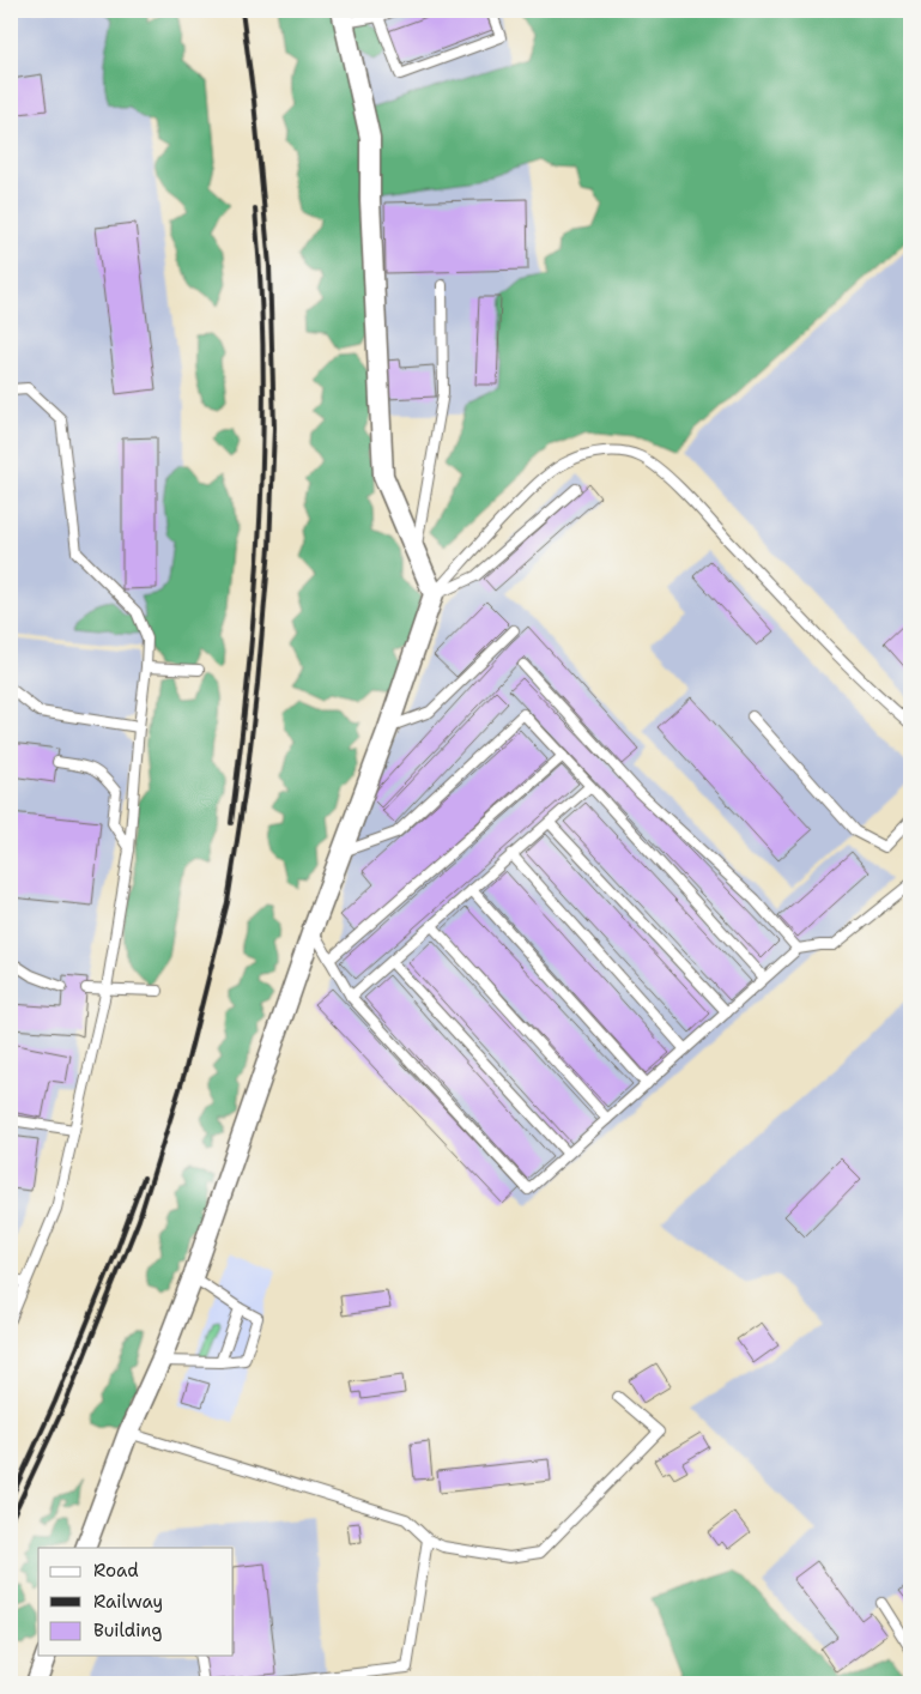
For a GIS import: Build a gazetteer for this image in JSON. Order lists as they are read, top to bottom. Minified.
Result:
{"legend":["Road","Railway","Building"]}
